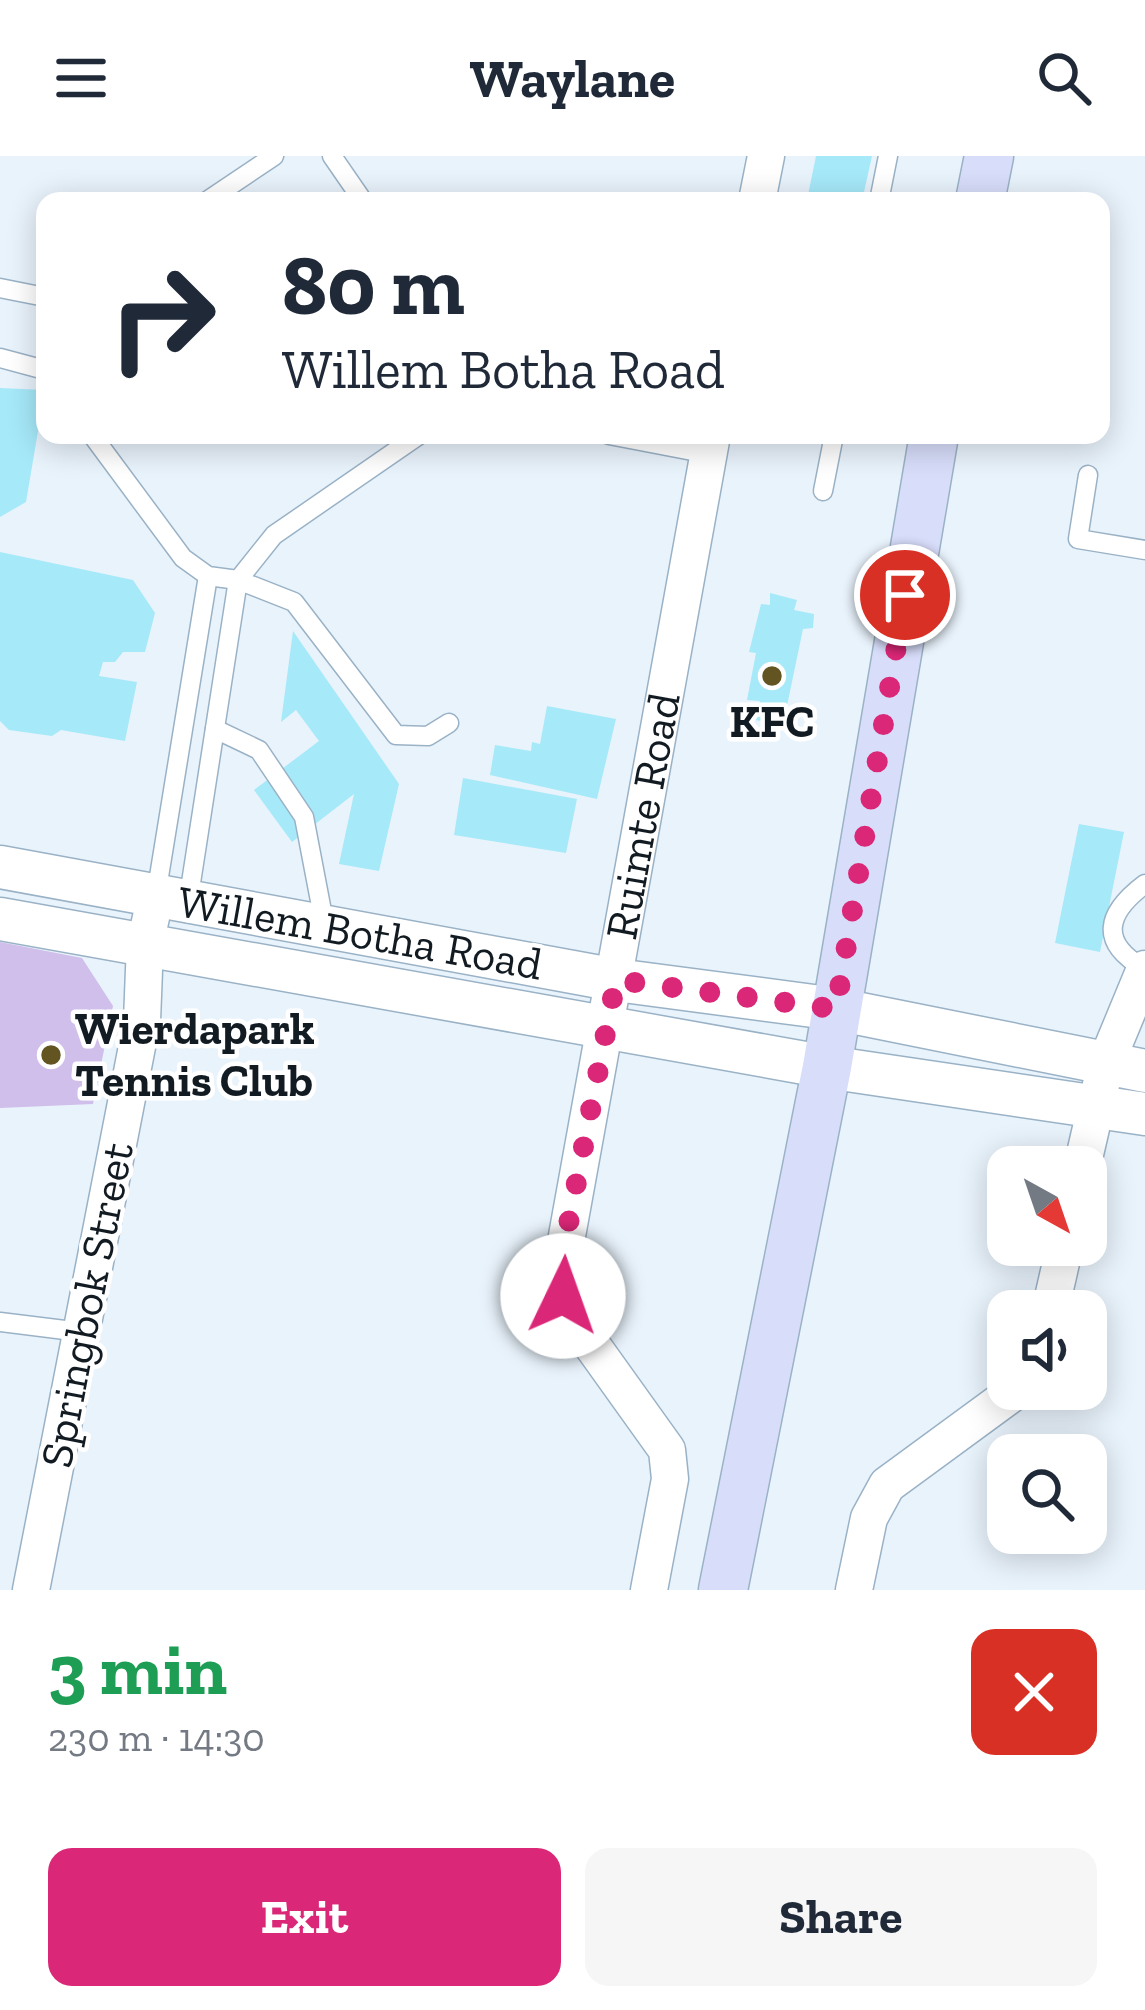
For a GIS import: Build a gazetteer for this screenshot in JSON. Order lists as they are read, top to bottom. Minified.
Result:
{"streets":{"street":["Ruimte Road","Willem Botha Road","Springbok Street"]},"crossings":[["Ruimte Road","Willem Botha Road"],["Willem Botha Road","Springbok Street"]],"places":["KFC","Wierdapark Tennis Club"],"north":"bottom right","page":{"header":"Waylane","turn":["80 m","Willem Botha Road"],"heading":["3 min","230 m · 14:30"],"buttons":["Exit","Share"]}}
